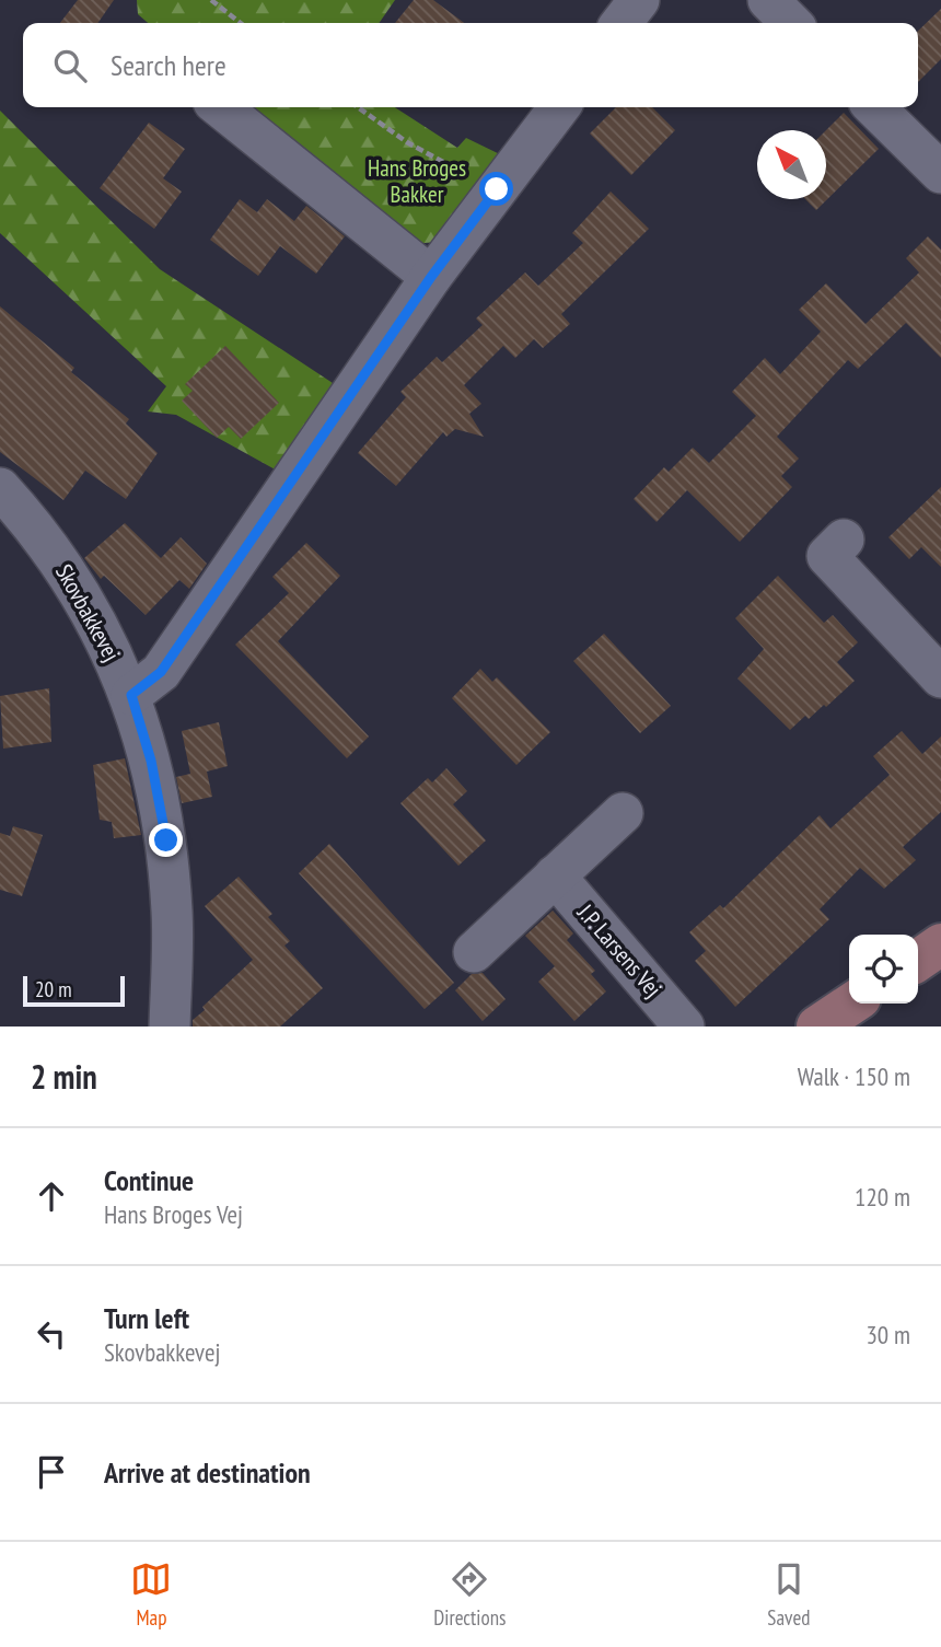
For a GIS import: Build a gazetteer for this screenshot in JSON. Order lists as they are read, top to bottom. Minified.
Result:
{"streets":{"street":["Skovbakkevej","J.P. Larsens Vej"]},"parks":["Hans Broges Bakker"],"scale_bar":"20 m","north":"top left","page":{"search":"Search here","scale":"20 m","heading":["2 min","Walk · 150 m"],"list":[["Continue","Hans Broges Vej","120 m"],["Turn left","Skovbakkevej","30 m"],"Arrive at destination"],"nav":["Map","Directions","Saved"]}}
